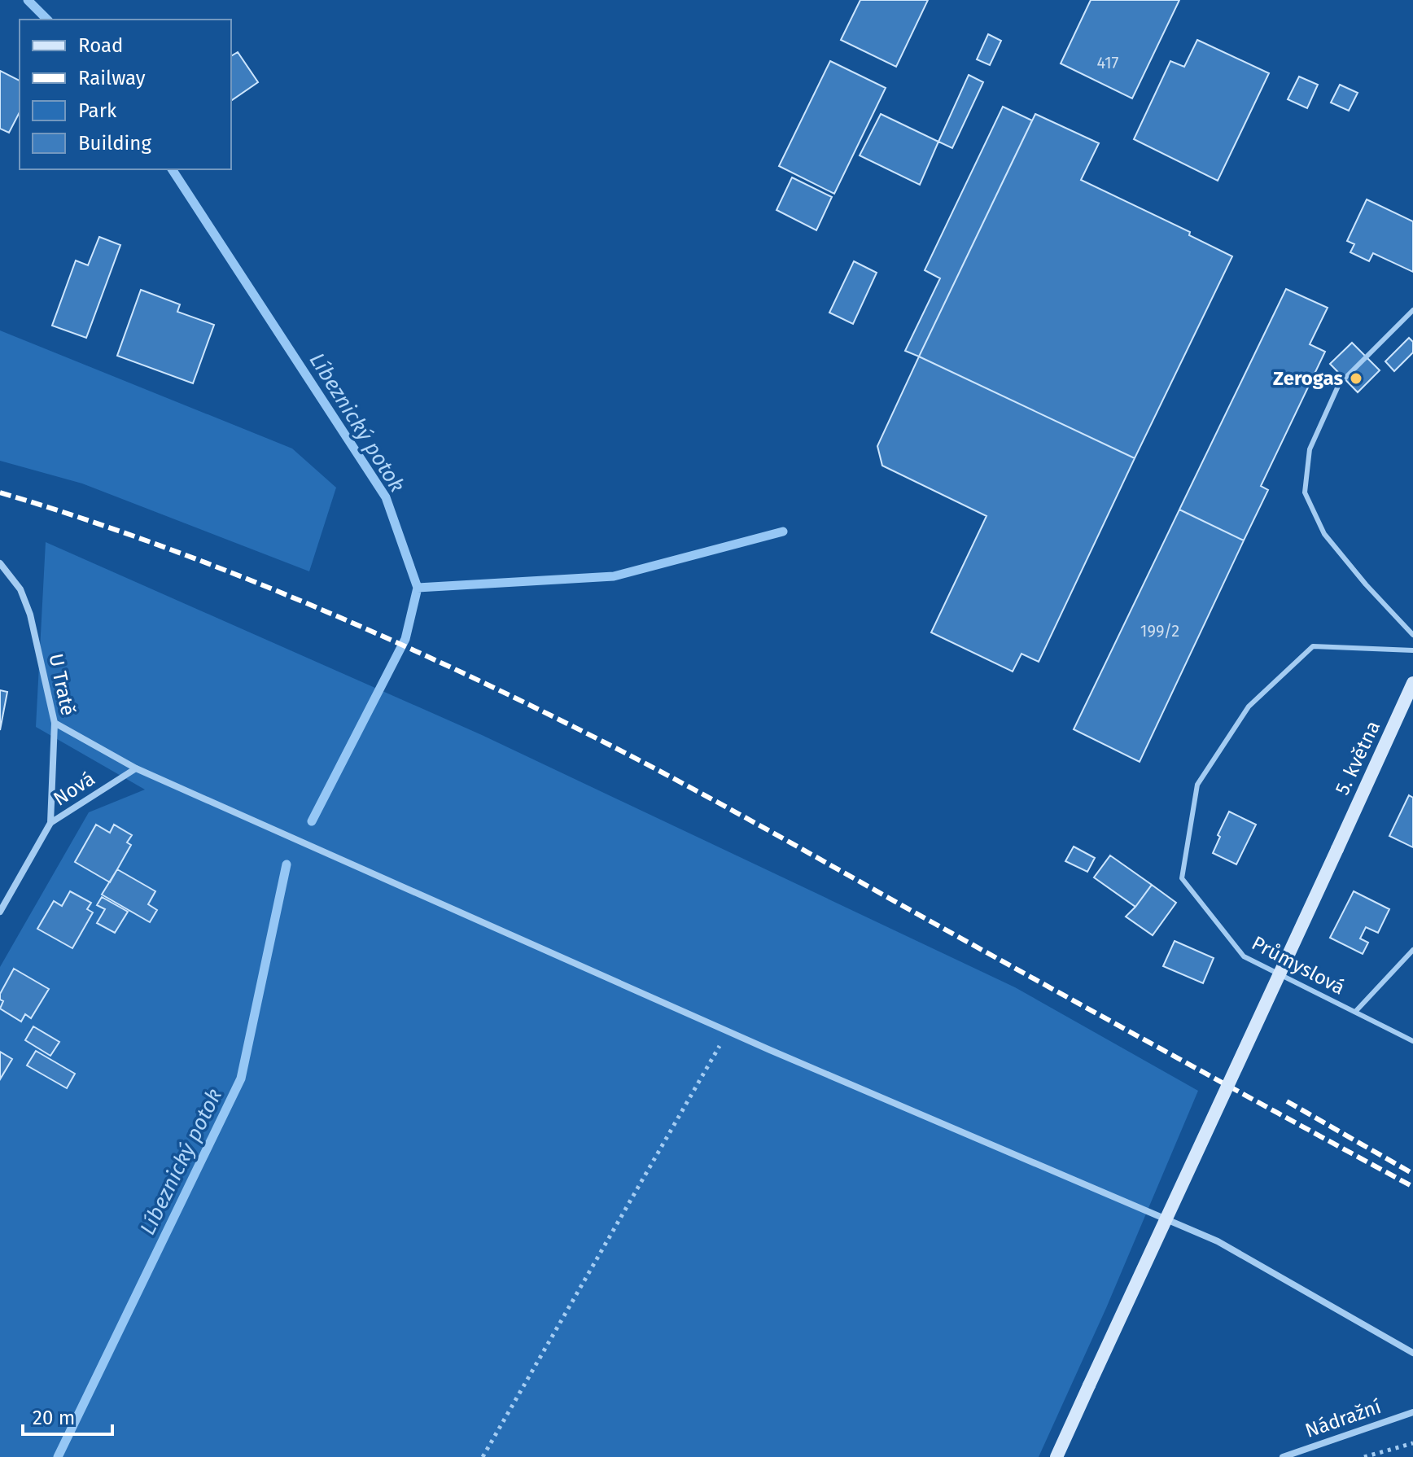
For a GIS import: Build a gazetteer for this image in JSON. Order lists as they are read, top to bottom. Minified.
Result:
{"streets":{"main road":["5. května"],"street":["U Tratě","Nová","Nádražní"],"lane":["Průmyslová"]},"crossings":[["U Tratě","Nová"]],"water":["Líbeznický potok"],"places":["Zerogas"],"house_numbers":["417","199/2"],"legend":["Road","Railway","Park","Building"],"scale_bar":"20 m"}
